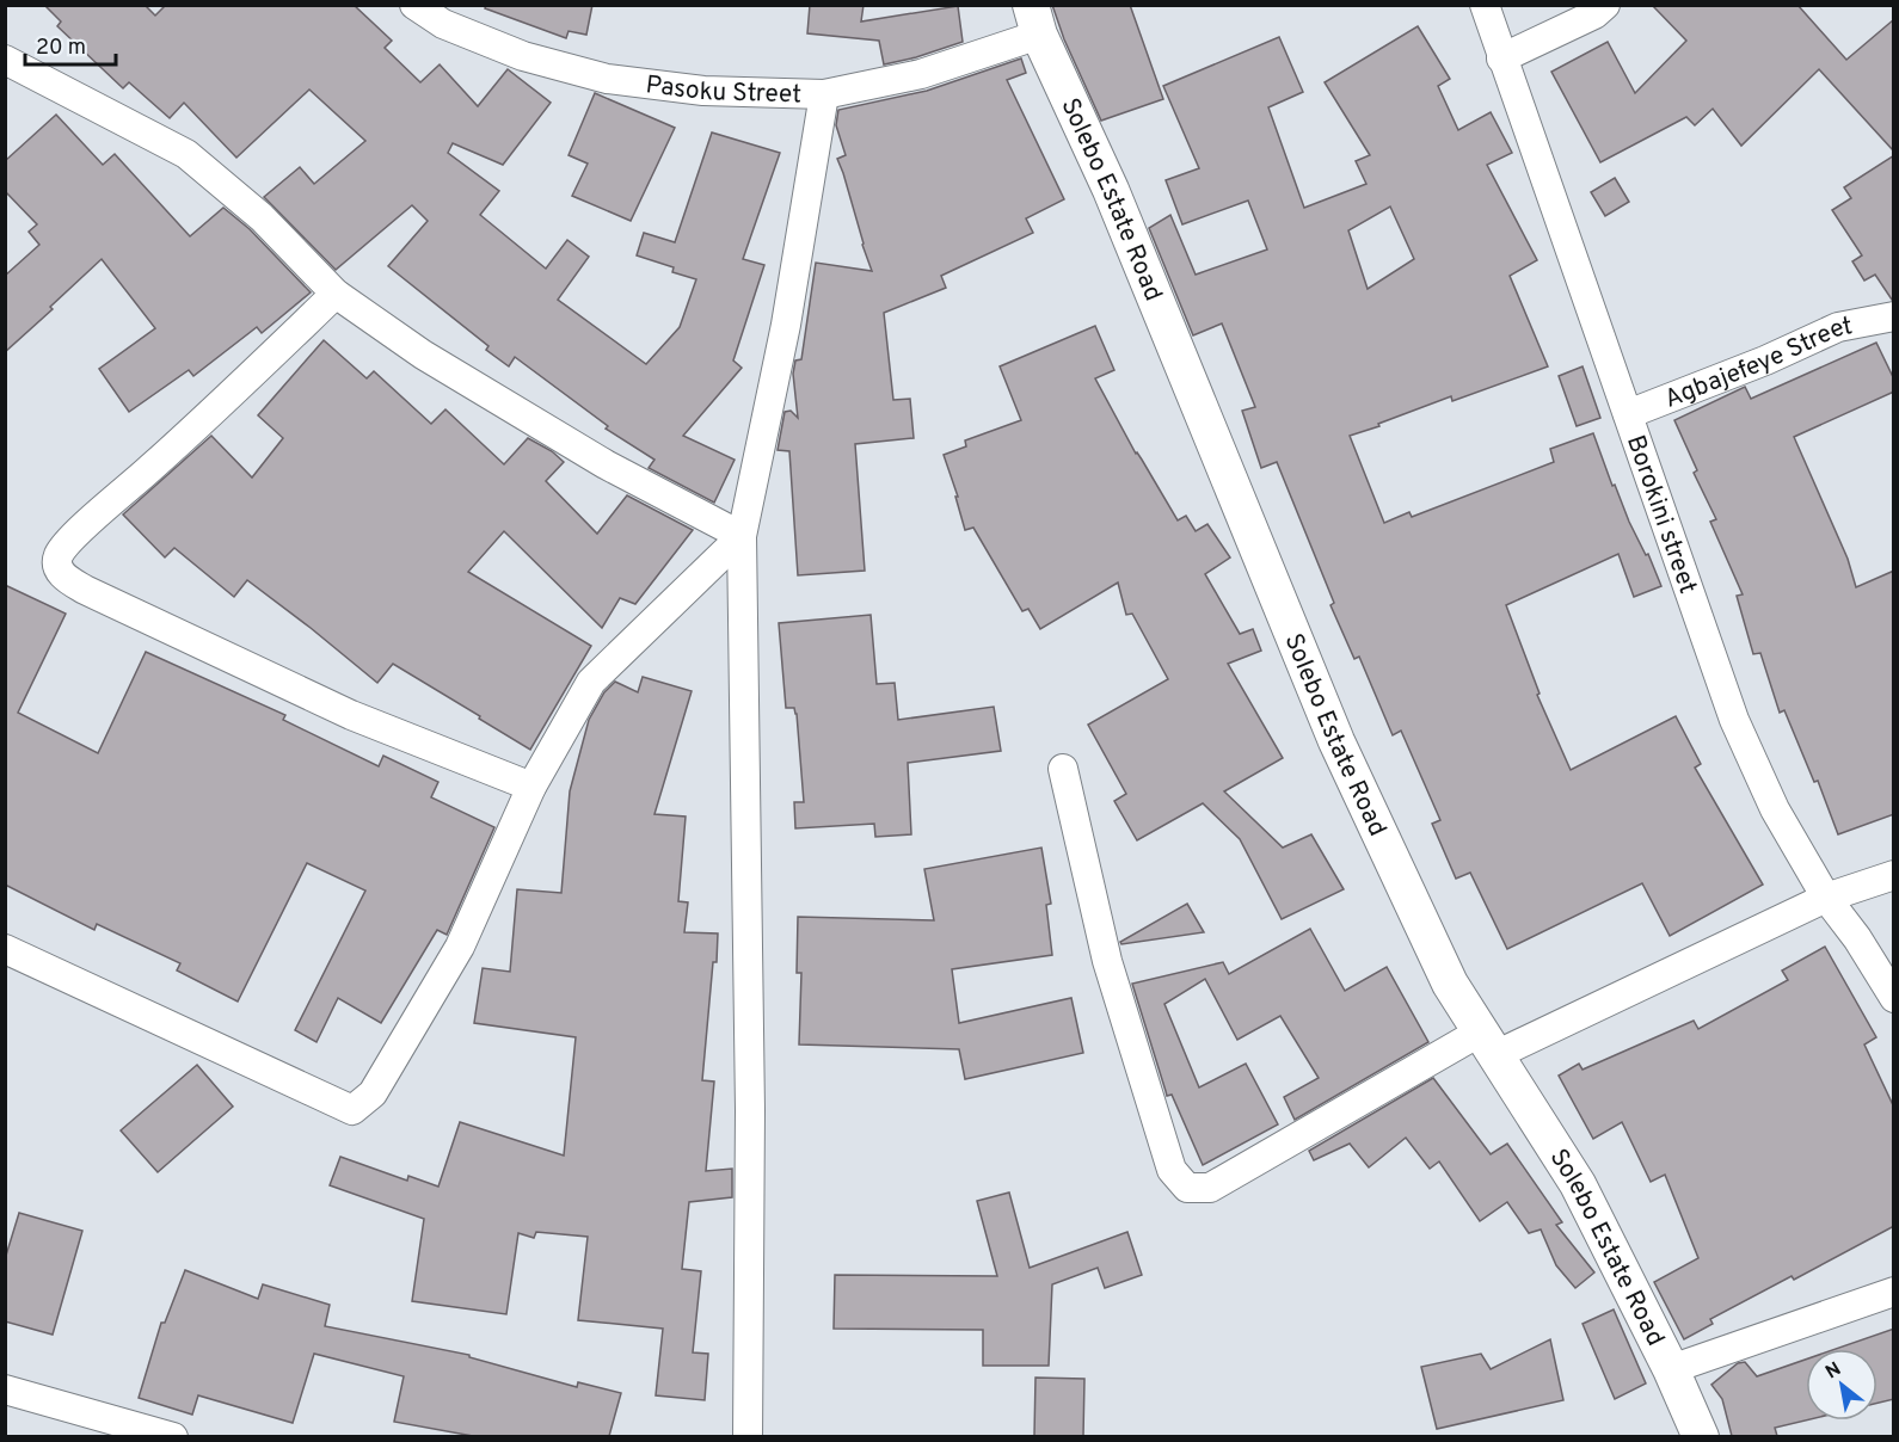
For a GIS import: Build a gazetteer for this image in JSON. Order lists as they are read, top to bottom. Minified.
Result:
{"streets":{"street":["Pasoku Street","Solebo Estate Road","Agbajefeye Street","Borokini street"]},"crossings":[["Pasoku Street","Solebo Estate Road"],["Agbajefeye Street","Borokini street"]],"scale_bar":"20 m","north":"top left"}
